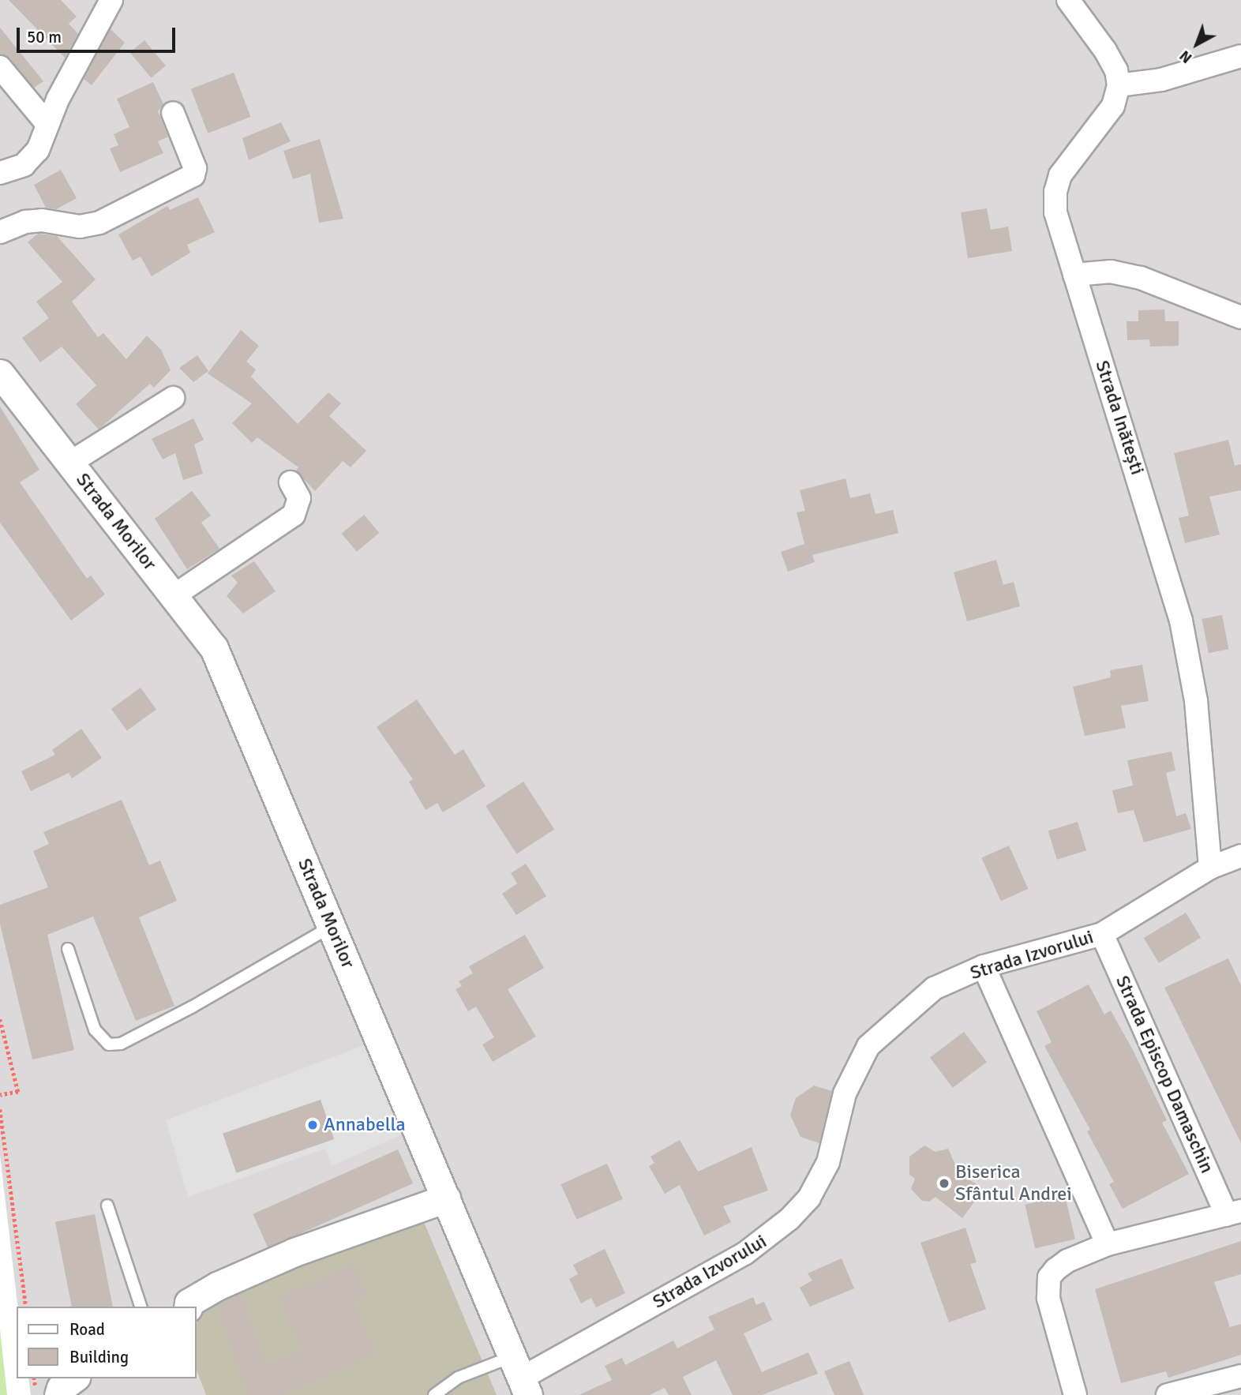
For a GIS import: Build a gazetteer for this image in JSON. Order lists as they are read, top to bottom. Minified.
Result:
{"streets":{"street":["Strada Inătești","Strada Morilor","Strada Izvorului","Strada Episcop Damaschin"]},"crossings":[["Strada Inătești","Strada Izvorului"],["Strada Morilor","Strada Izvorului"],["Strada Izvorului","Strada Episcop Damaschin"]],"places":["Annabella","Biserica Sfântul Andrei"],"legend":["Road","Building"],"scale_bar":"50 m","north":"bottom left"}
